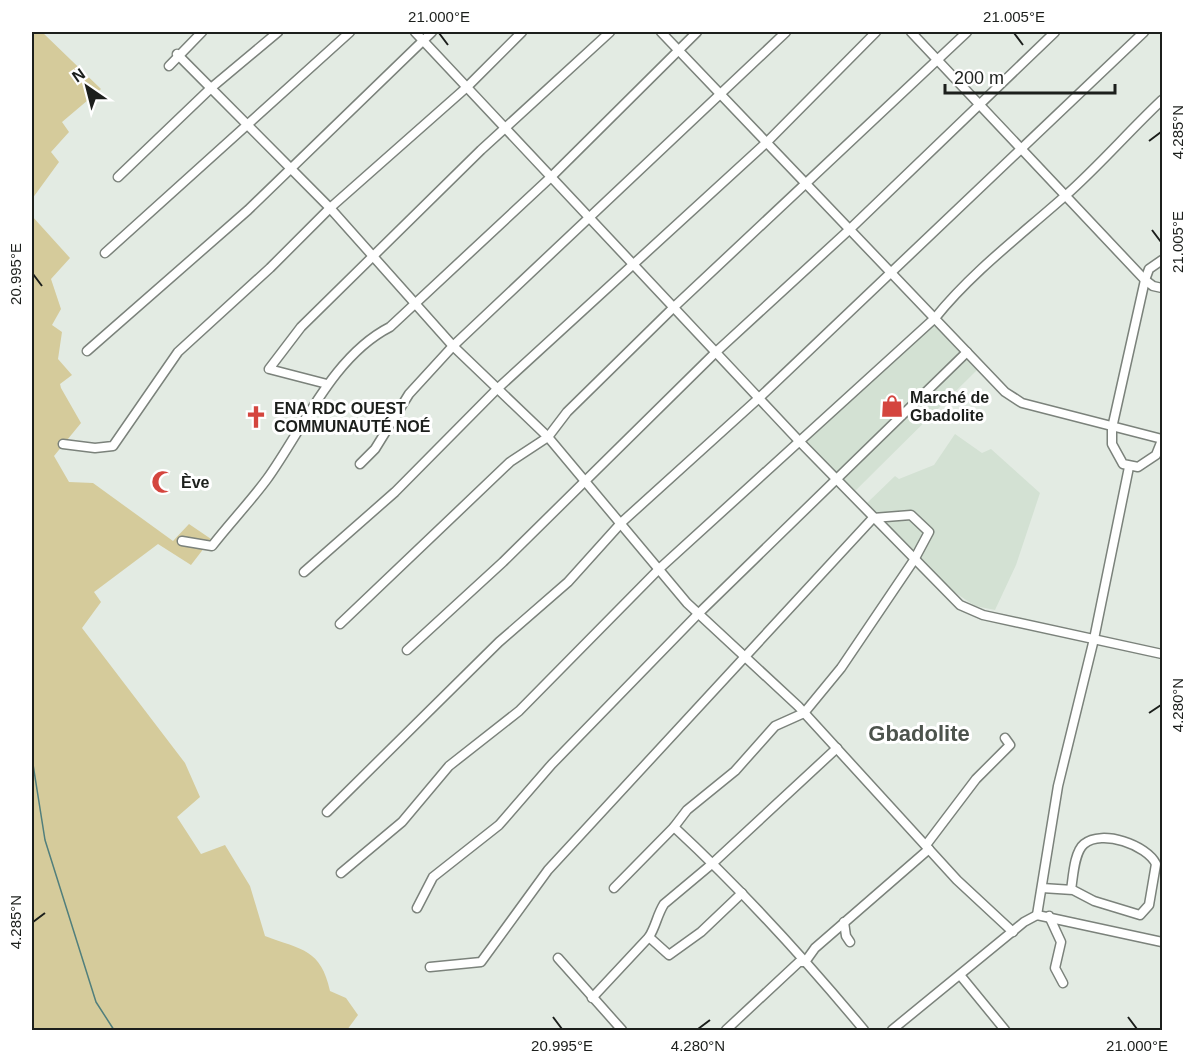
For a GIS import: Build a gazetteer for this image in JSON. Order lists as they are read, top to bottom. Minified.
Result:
{"districts":["Gbadolite"],"places":{"shop":["Marché de Gbadolite"],"church":["ENA RDC OUEST COMMUNAUTÉ NOÉ"],"mosque":["Ève"]},"scale_bar":"200 m","north":"top left","coordinates":["21.000°E","21.005°E","4.285°N","20.995°E","4.280°N"]}
